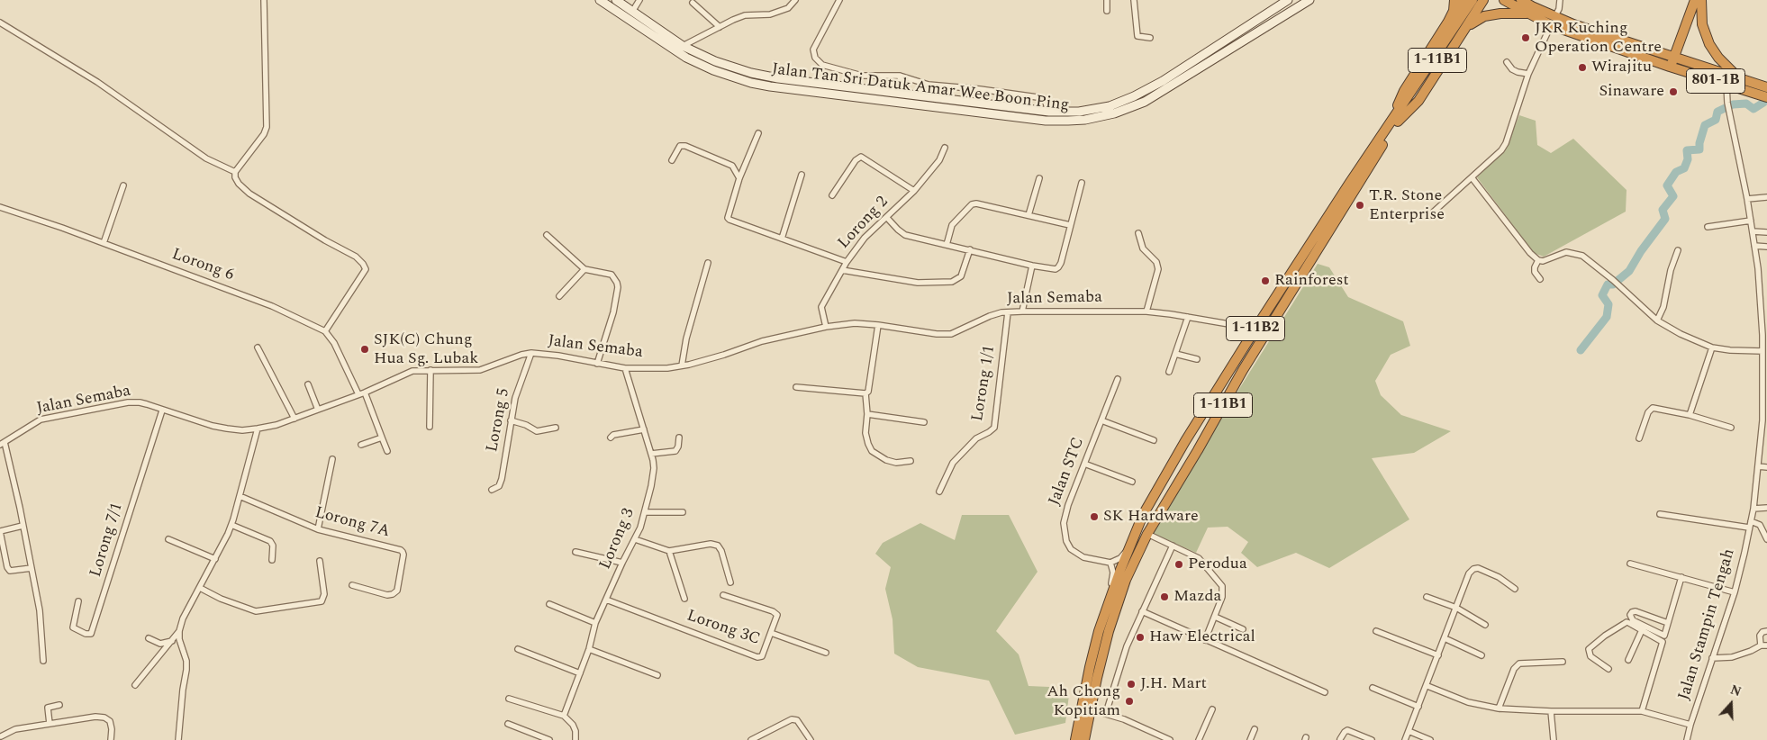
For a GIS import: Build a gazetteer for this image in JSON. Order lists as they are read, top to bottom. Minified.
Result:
{"streets":{"highway":["1-11B1","801-1B","1-11B2"],"main road":["Jalan Tan Sri Datuk Amar Wee Boon Ping"],"street":["Lorong 2","Lorong 6","Jalan Semaba","Lorong 1/1","Lorong 5","Jalan STC","Lorong 7A","Lorong 3","Lorong 7/1","Jalan Stampin Tengah","Lorong 3C"]},"crossings":[["1-11B1","1-11B2"],["801-1B","Jalan Stampin Tengah"],["Lorong 2","Jalan Semaba"],["Jalan Semaba","1-11B2"],["Jalan Semaba","Lorong 1/1"],["Jalan Semaba","Lorong 5"],["Jalan Semaba","Lorong 3"],["Jalan Semaba","Lorong 7/1"],["Lorong 3","Lorong 3C"]],"places":["JKR Kuching Operation Centre","Wirajitu","Sinaware","T.R. Stone Enterprise","Rainforest","SJK(C) Chung Hua Sg. Lubak","SK Hardware","Perodua","Mazda","Haw Electrical","J.H. Mart","Ah Chong Kopitiam"],"north":"top"}
